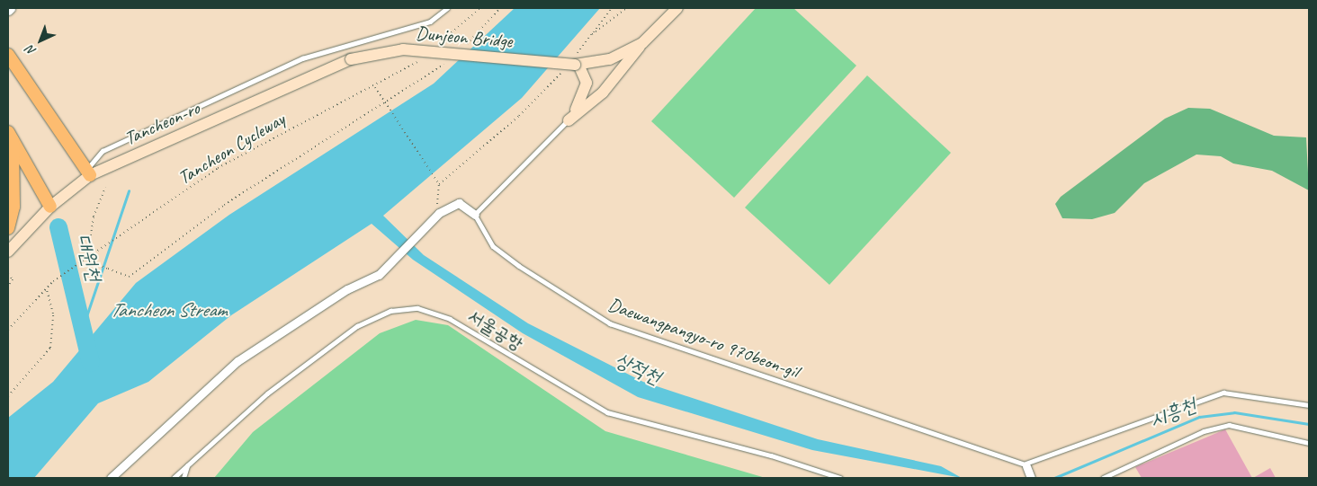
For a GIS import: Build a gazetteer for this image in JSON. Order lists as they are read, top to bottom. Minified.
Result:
{"streets":{"main road":["Dunjeon Bridge","Tancheon-ro"],"lane":["서울공항","Daewangpangyo-ro 970beon-gil"],"path":["Tancheon Cycleway"]},"crossings":[["Dunjeon Bridge","Tancheon-ro"]],"water":["대원천","Tancheon Stream","상적천","시흥천"],"north":"bottom left"}
